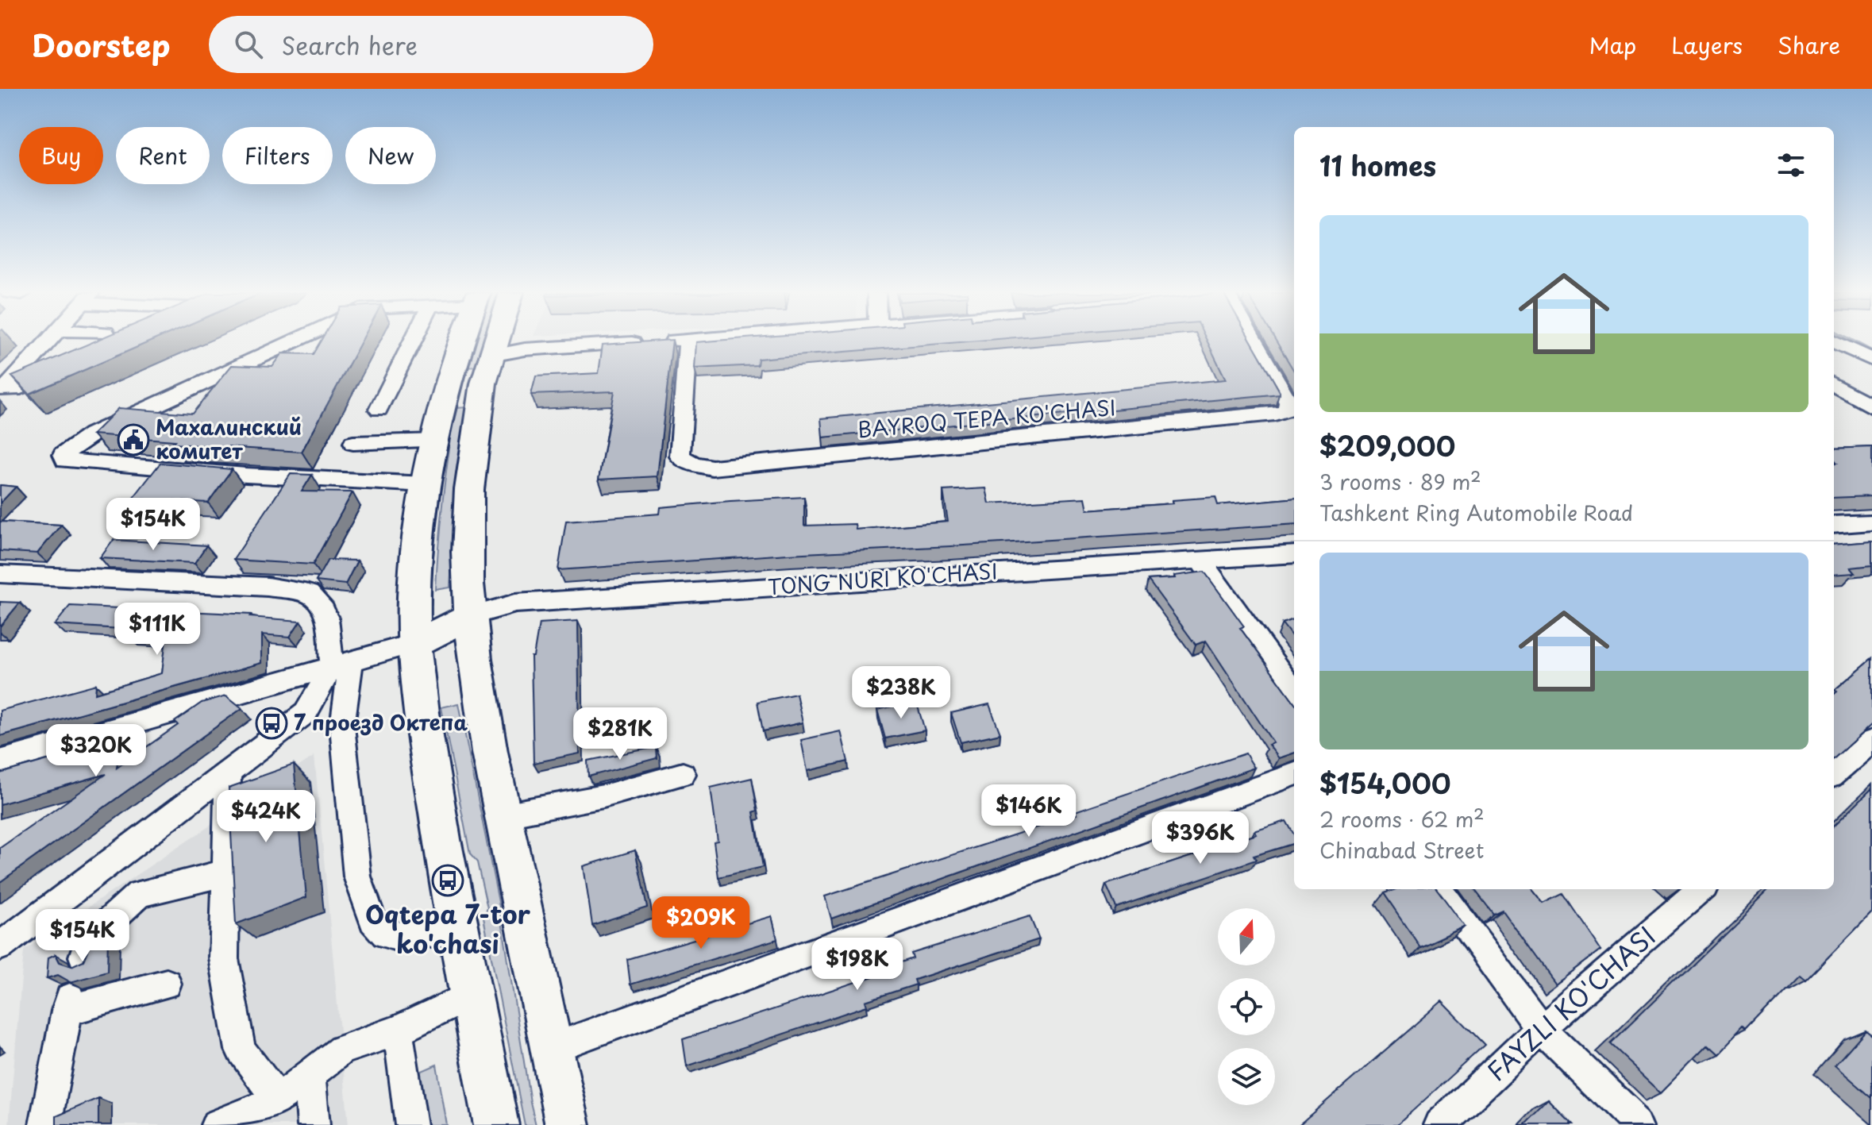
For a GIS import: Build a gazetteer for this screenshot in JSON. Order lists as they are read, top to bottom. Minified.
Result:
{"streets":{"street":["BAYROQ TEPA KO'CHASI","TONG NURI KO'CHASI","FAYZLI KO'CHASI"]},"places":{"public building":["Махалинский комитет"],"bus stop":["7 проезд Октепа","Oqtepa 7-tor ko'chasi"]},"north":"top","page":{"header":"Doorstep","search":"Search here","nav":["Map","Layers","Share"],"chip":["Buy","Rent","Filters","New"],"heading":"11 homes","list":[{"name":"$209,000","note":"3 rooms · 89 m² · Tashkent Ring Automobile Road"},{"name":"$154,000","note":"2 rooms · 62 m² · Chinabad Street"}],"price":["$154K","$111K","$238K","$281K","$320K","$146K","$424K","$396K","$209K","$154K","$198K"]}}
